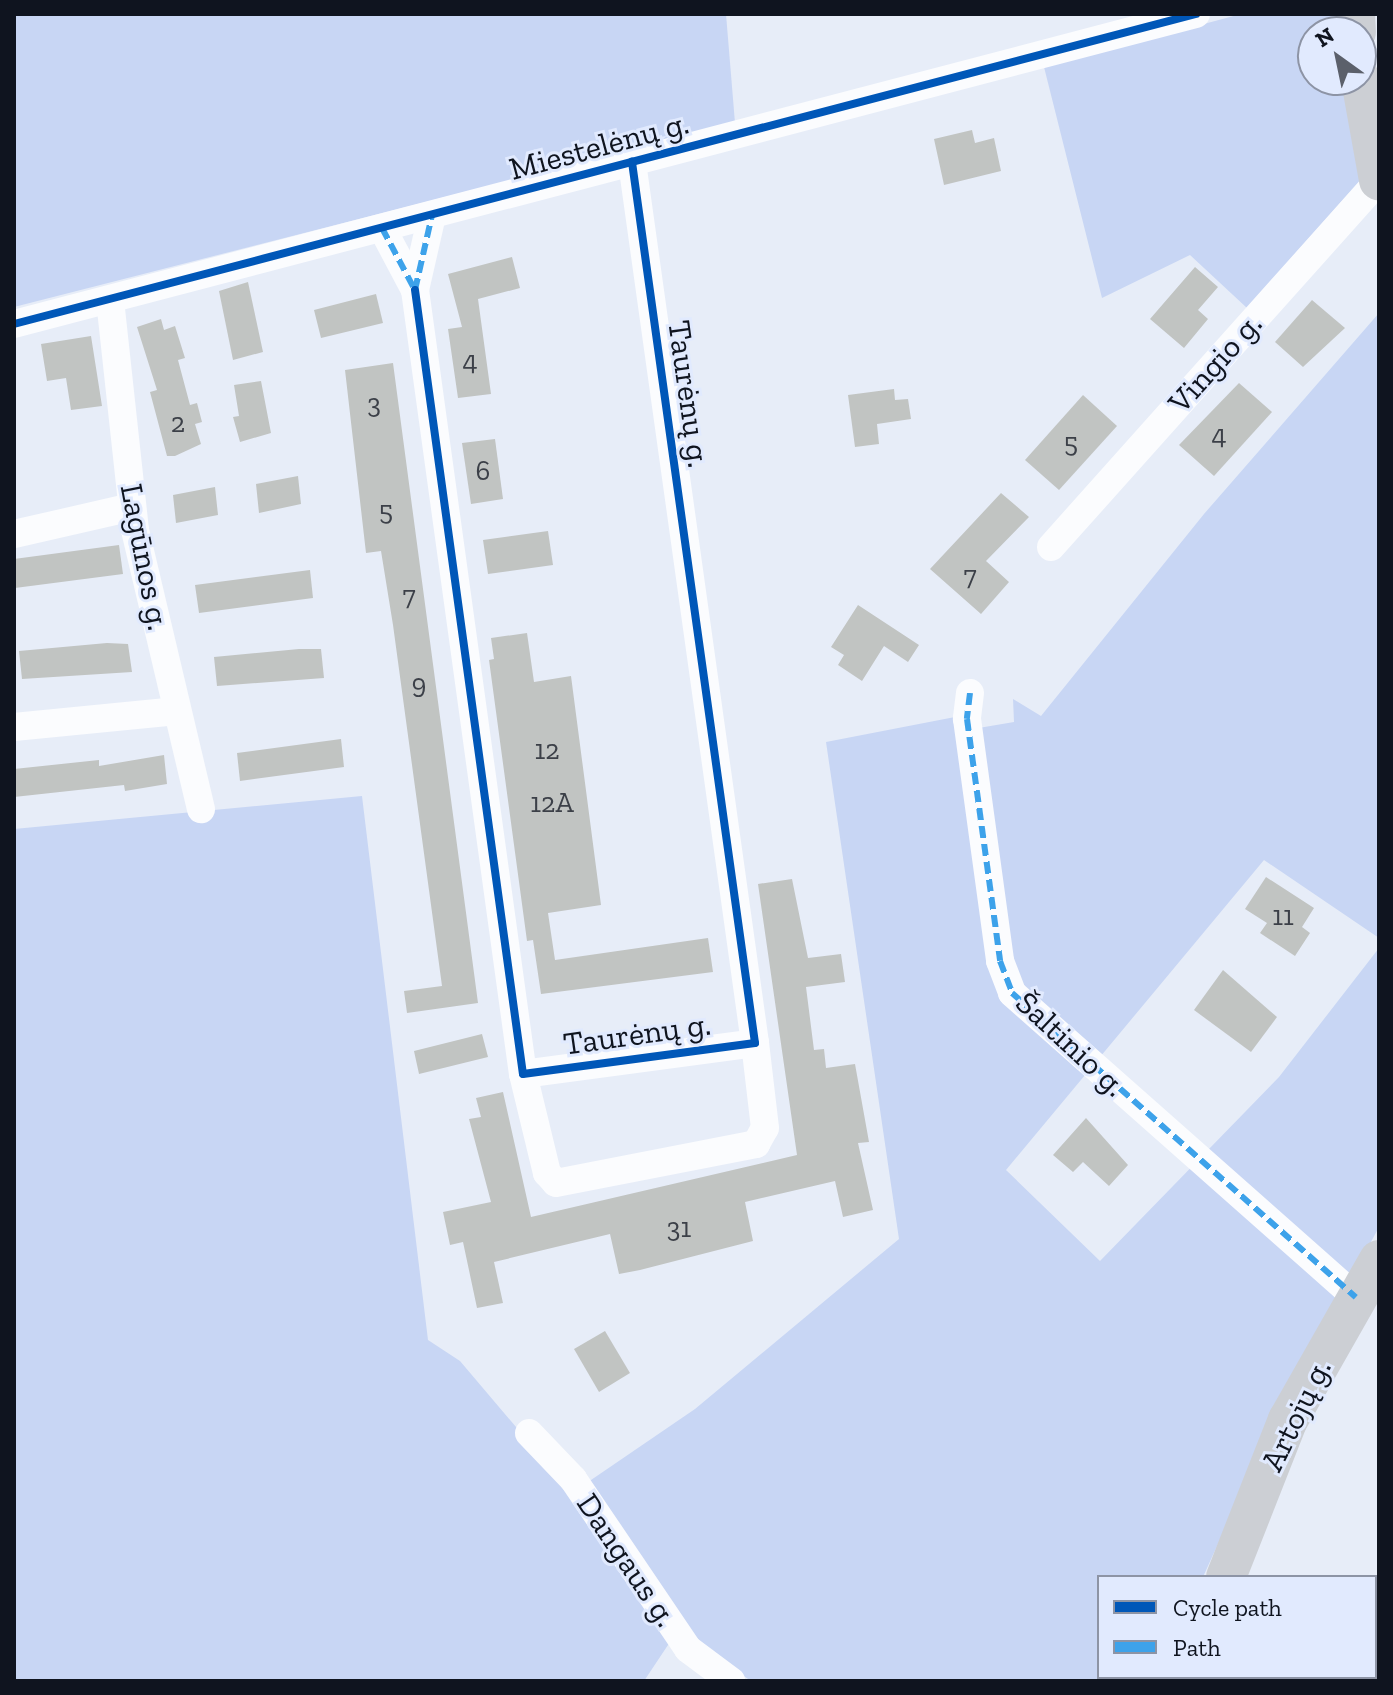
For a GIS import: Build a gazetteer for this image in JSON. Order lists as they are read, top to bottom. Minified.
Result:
{"streets":{"main road":["Artojų g."],"street":["Miestelėnų g.","Vingio g.","Taurėnų g.","Lagūnos g.","Šaltinio g.","Dangaus g."]},"crossings":[["Miestelėnų g.","Taurėnų g."],["Miestelėnų g.","Lagūnos g."],["Šaltinio g.","Artojų g."]],"house_numbers":["4","3","2","4","5","6","5","7","7","9","12","12A","11","31"],"legend":["Cycle path","Path"],"north":"top left"}
